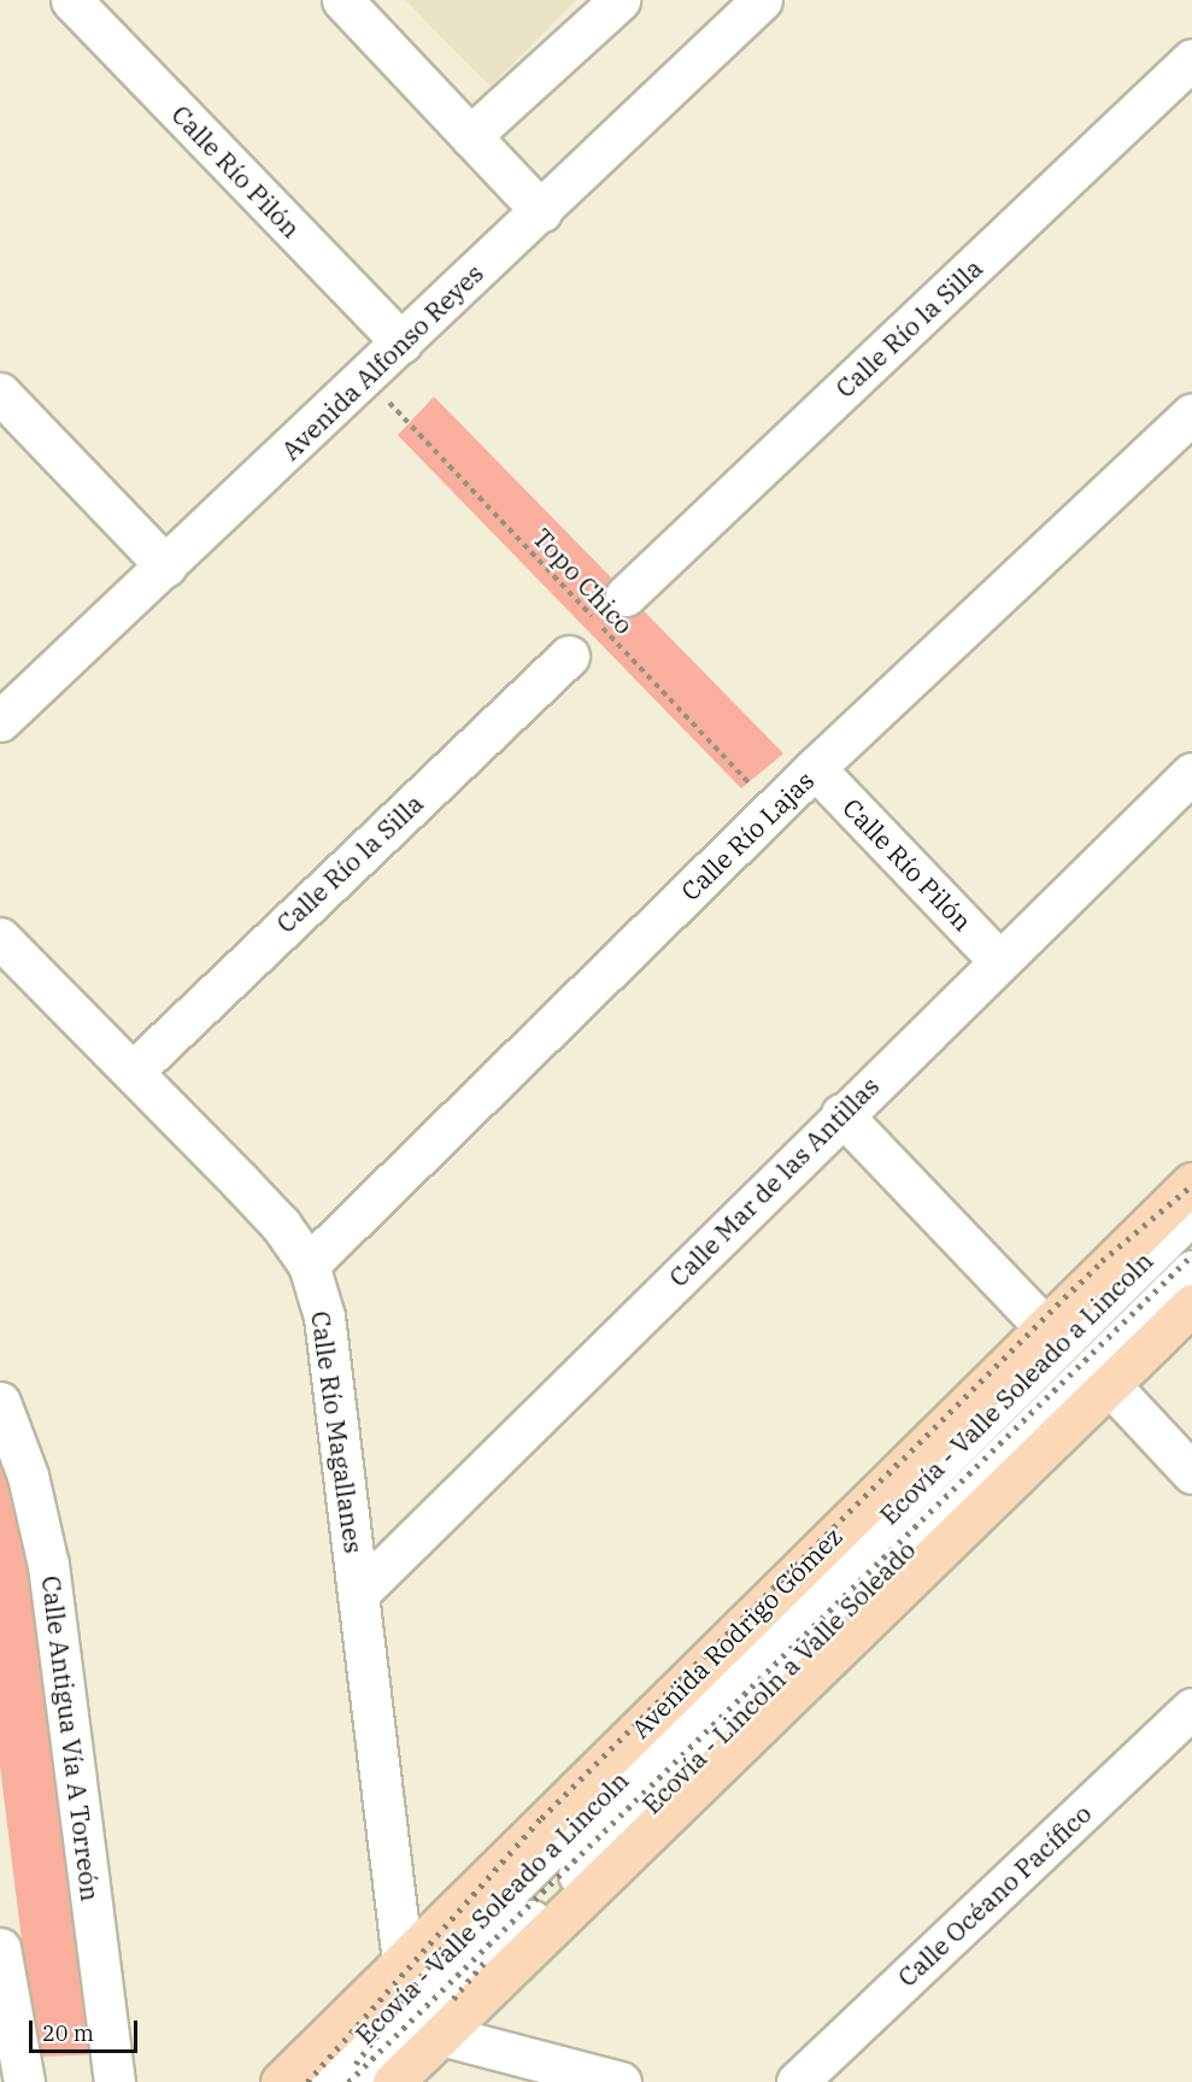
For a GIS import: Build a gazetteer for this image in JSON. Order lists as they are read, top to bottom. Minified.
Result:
{"streets":{"main road":["Avenida Rodrigo Gómez"],"street":["Calle Río Pilón","Calle Río la Silla","Avenida Alfonso Reyes","Calle Río Lajas","Calle Mar de las Antillas","Ecovía - Valle Soleado a Lincoln","Calle Río Magallanes","Ecovía - Lincoln a Valle Soleado","Calle Antigua Vía A Torreón","Calle Océano Pacífico"],"path":["Topo Chico"]},"crossings":[["Calle Río Pilón","Avenida Alfonso Reyes"],["Calle Río Pilón","Calle Río Lajas"],["Calle Río Pilón","Calle Mar de las Antillas"],["Calle Río la Silla","Calle Río Magallanes"],["Avenida Alfonso Reyes","Topo Chico"],["Topo Chico","Calle Río Lajas"],["Calle Río Lajas","Calle Río Magallanes"],["Calle Mar de las Antillas","Calle Río Magallanes"],["Calle Río Magallanes","Avenida Rodrigo Gómez"]],"scale_bar":"20 m"}
